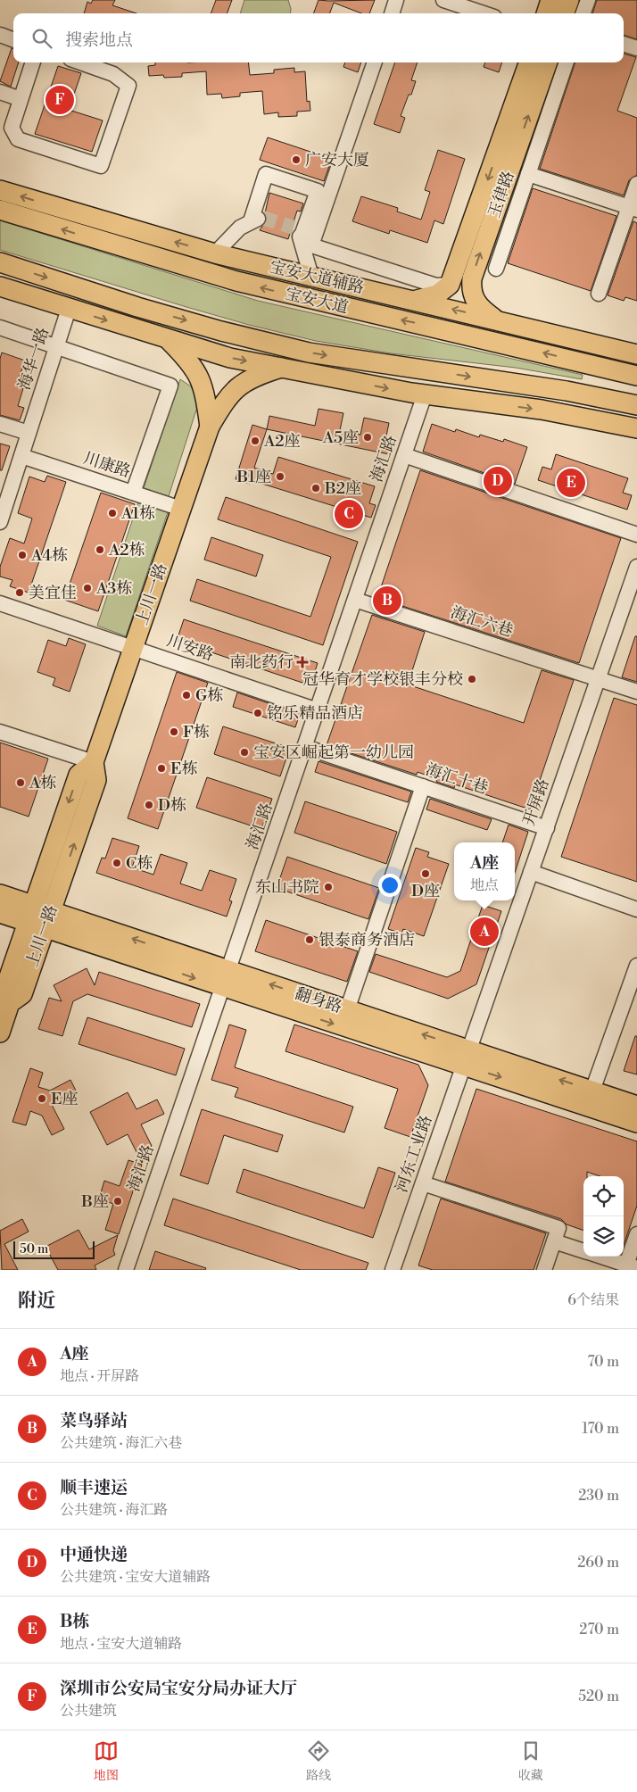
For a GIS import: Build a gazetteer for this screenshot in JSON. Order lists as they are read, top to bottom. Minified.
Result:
{"streets":{"main road":["玉律路","宝安大道辅路","宝安大道","上川一路","翻身路"],"street":["海华一路","海汇路","川康路","海汇六巷","川安路","海汇十巷","开屏路","河东工业路"]},"crossings":[["玉律路","宝安大道辅路"],["海华一路","川康路"],["海汇路","海汇六巷"],["海汇路","川安路"],["海汇路","海汇十巷"],["海汇路","翻身路"],["川康路","上川一路"],["上川一路","川安路"],["上川一路","翻身路"],["海汇六巷","开屏路"],["海汇十巷","开屏路"],["开屏路","翻身路"],["开屏路","河东工业路"],["翻身路","河东工业路"]],"places":{"other":["广安大厦","A5座","A2座","B1座","B2座","A1栋","A2栋","A4栋","A3栋","美宜佳","冠华育才学校银丰分校","G栋","铭乐精品酒店","F栋","宝安区崛起第一幼儿园","E栋","A栋","D栋","C栋","D座","东山书院","银泰商务酒店","E座","B座"],"health":["南北药行"]},"scale_bar":"50 m","page":{"search":"搜索地点","pins":["F","D","E","C","B","A"],"popup":["A座","地点"],"scale":"50 m","heading":["附近","6个结果"],"list":[{"mark":"A","name":"A座","note":"地点 · 开屏路","value":"70 m"},{"mark":"B","name":"菜鸟驿站","note":"公共建筑 · 海汇六巷","value":"170 m"},{"mark":"C","name":"顺丰速运","note":"公共建筑 · 海汇路","value":"230 m"},{"mark":"D","name":"中通快递","note":"公共建筑 · 宝安大道辅路","value":"260 m"},{"mark":"E","name":"B栋","note":"地点 · 宝安大道辅路","value":"270 m"},{"mark":"F","name":"深圳市公安局宝安分局办证大厅","note":"公共建筑","value":"520 m"}],"nav":["地图","路线","收藏"]}}
